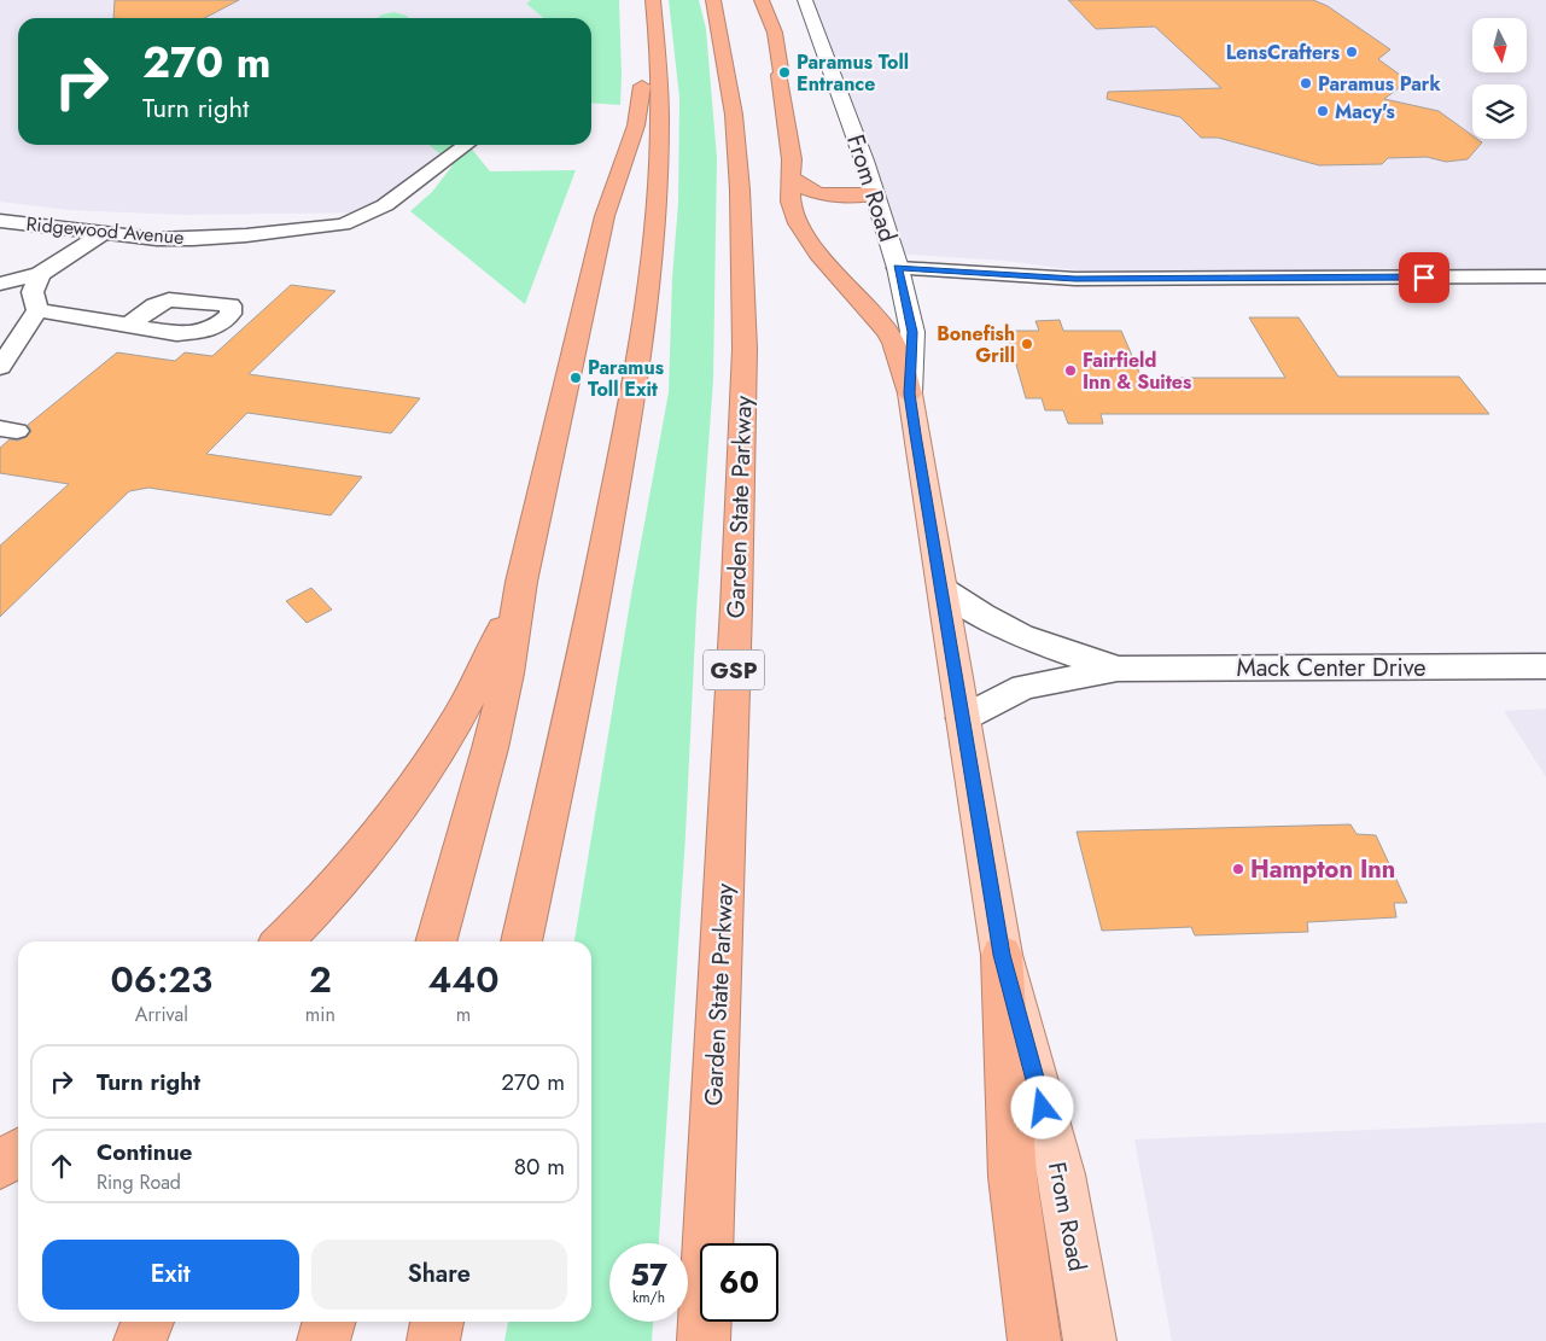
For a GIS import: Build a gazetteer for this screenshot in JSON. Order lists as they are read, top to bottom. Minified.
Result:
{"streets":{"highway":["Garden State Parkway","GSP"],"main road":["From Road"],"street":["Ridgewood Avenue","Mack Center Drive"]},"crossings":[["From Road","Mack Center Drive"]],"places":["LensCrafters","Paramus Toll Entrance","Paramus Park","Macy's","Bonefish Grill","Fairfield Inn & Suites","Paramus Toll Exit","Hampton Inn"],"north":"bottom","page":{"turn":["270 m","Turn right"],"eta":["06:23","Arrival","2","min","440","m"],"list":[{"name":"Turn right","value":"270 m"},{"name":"Continue","note":"Ring Road","value":"80 m"}],"buttons":["Exit","Share"],"speed":"57 km/h","limit":"60"}}
